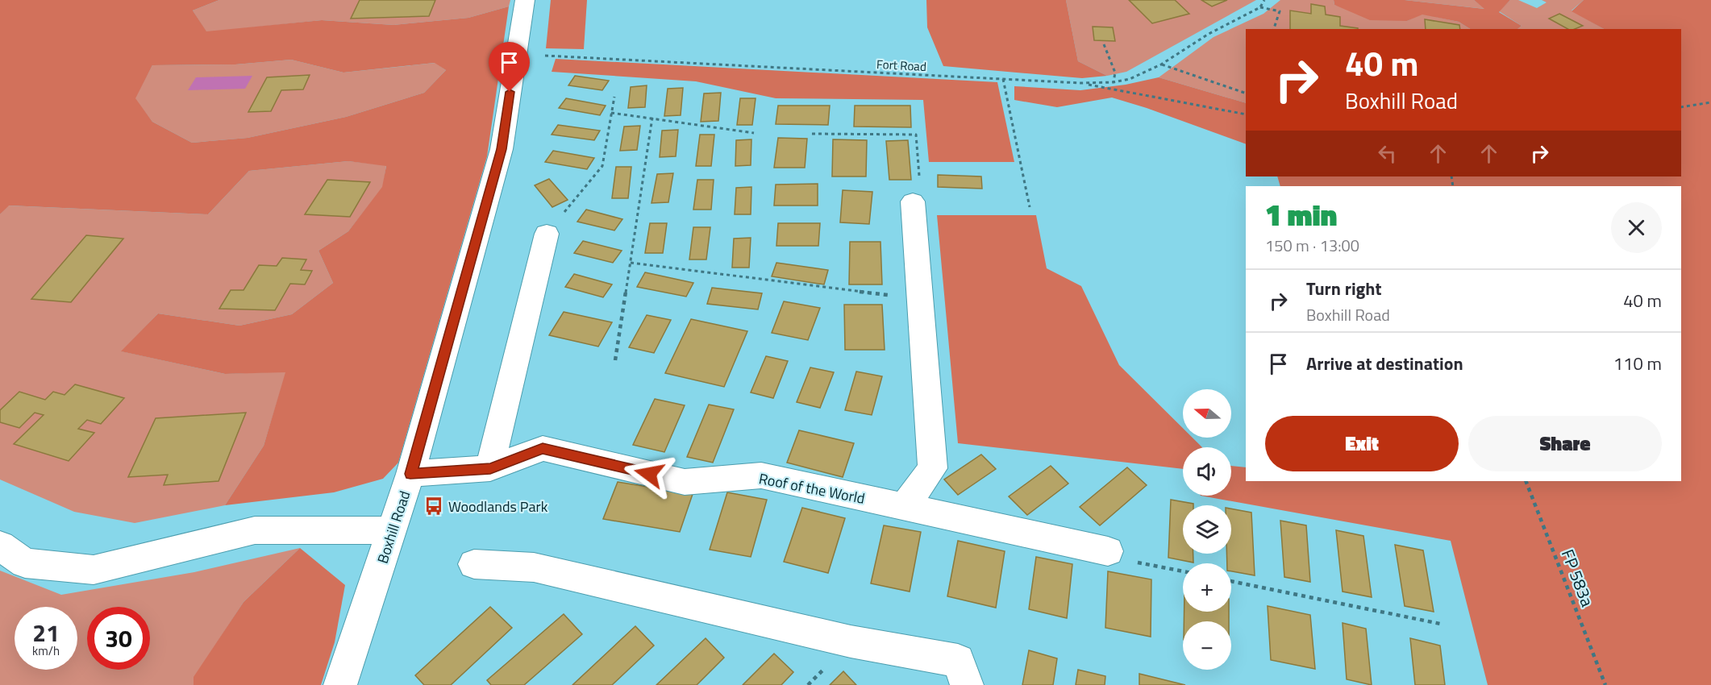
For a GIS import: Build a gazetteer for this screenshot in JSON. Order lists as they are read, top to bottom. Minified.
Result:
{"streets":{"street":["Roof of the World","Boxhill Road"],"path":["Fort Road","FP 583a"]},"crossings":[["Fort Road","Boxhill Road"],["Roof of the World","Boxhill Road"]],"places":{"bus stop":["Woodlands Park"]},"north":"left","page":{"turn":["40 m","Boxhill Road"],"heading":["1 min","150 m · 13:00"],"list":[{"name":"Turn right","note":"Boxhill Road","value":"40 m"},{"name":"Arrive at destination","value":"110 m"}],"map_buttons":["+","−"],"buttons":["Exit","Share"],"speed":"21 km/h","limit":"30"}}
